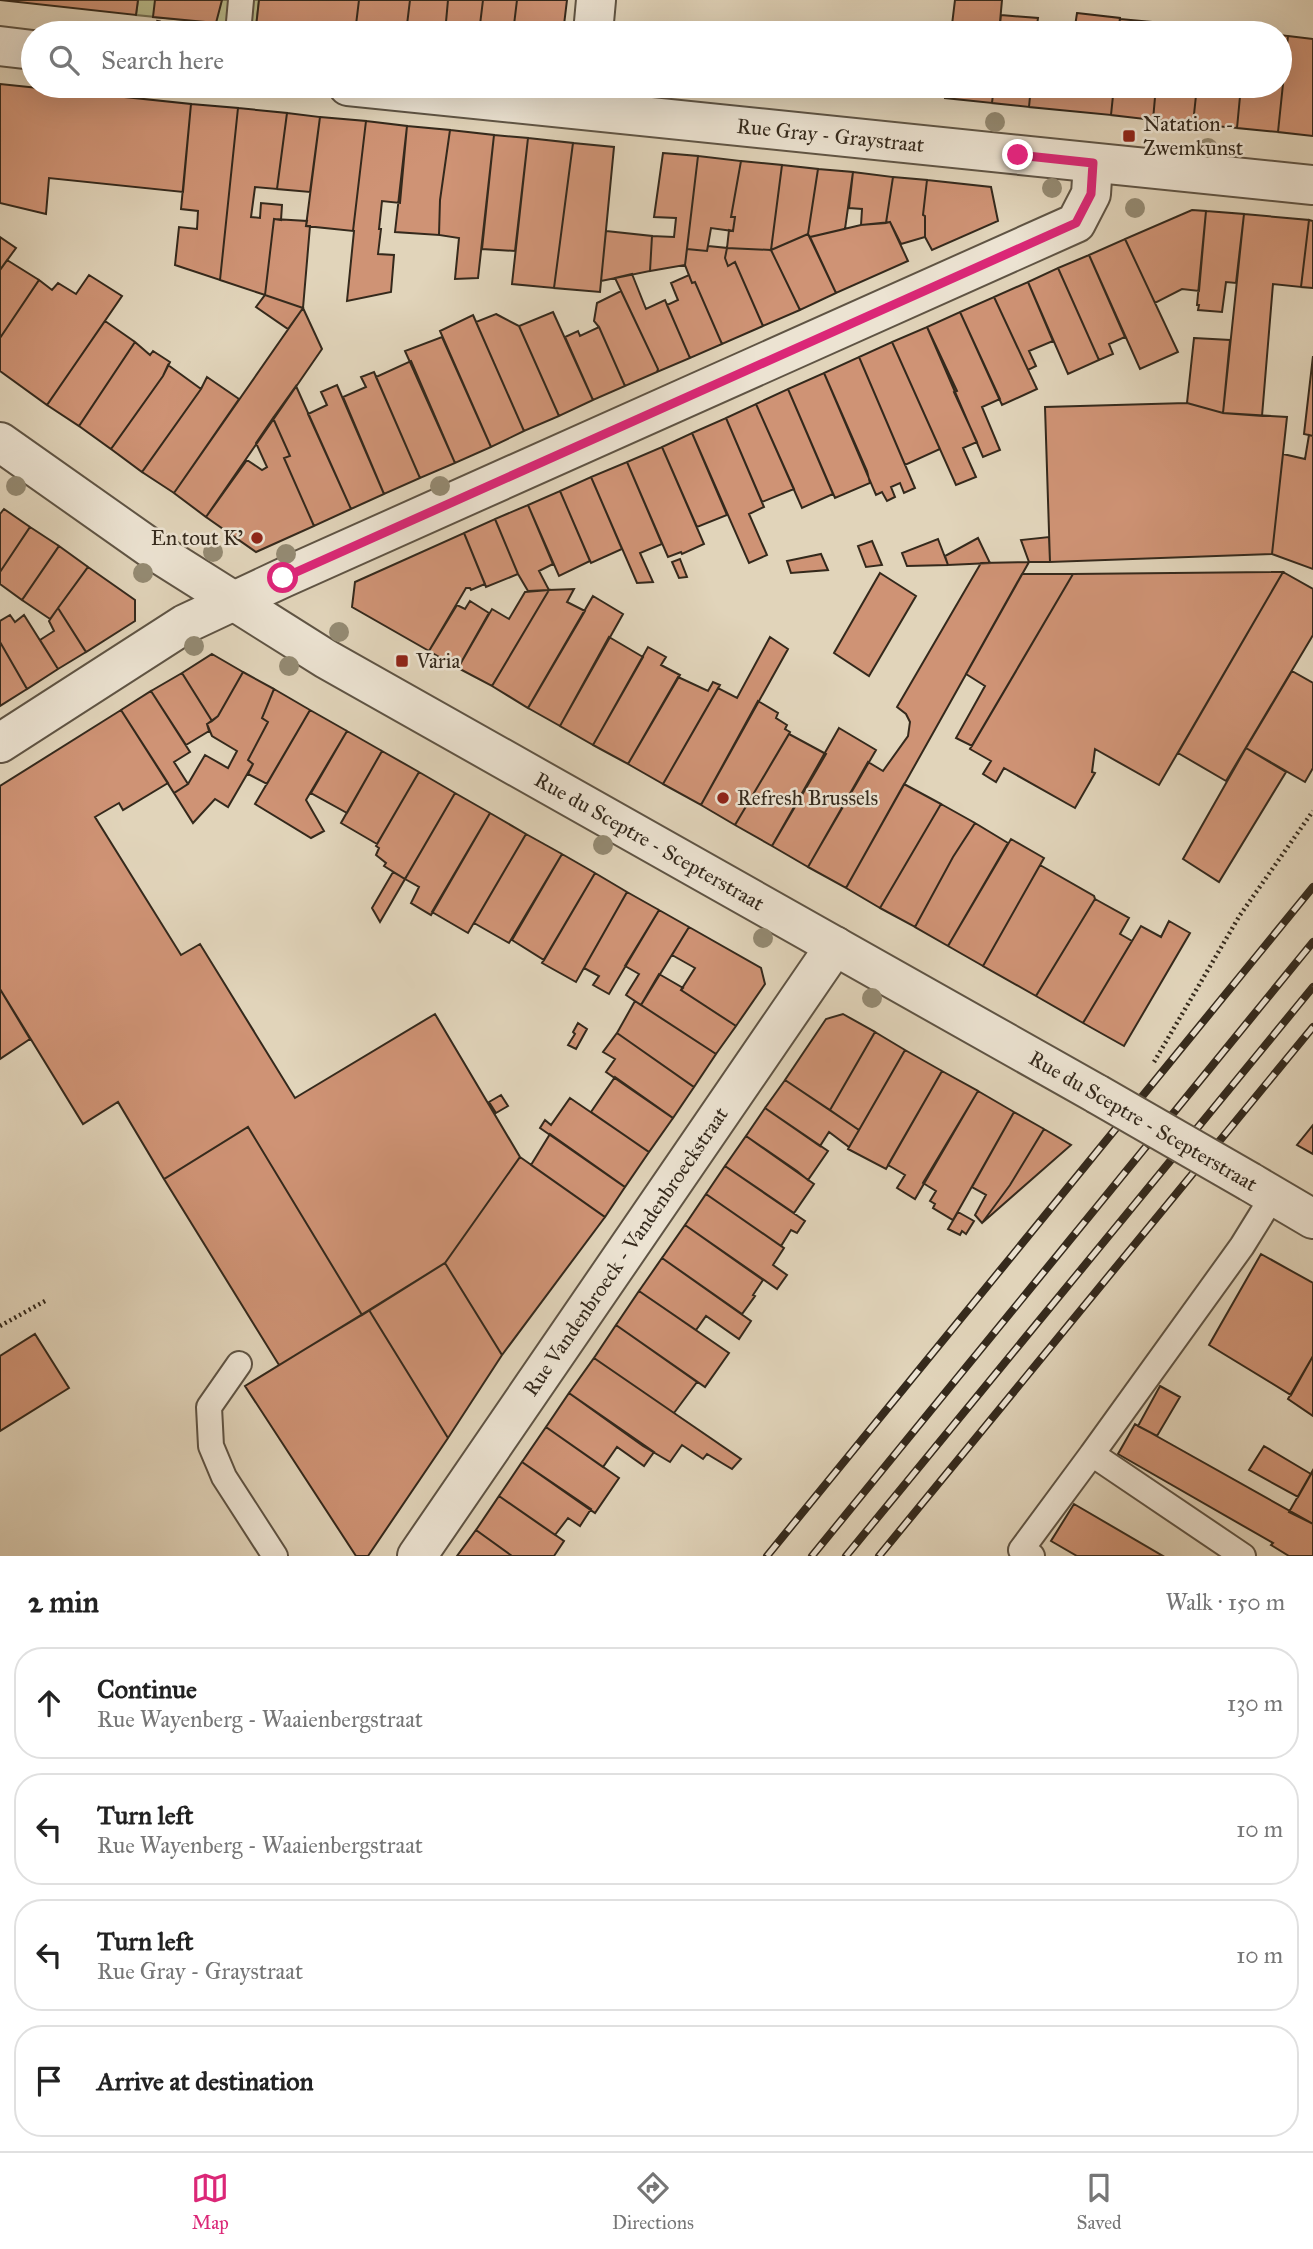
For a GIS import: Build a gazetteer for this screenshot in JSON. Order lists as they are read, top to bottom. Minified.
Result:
{"streets":{"street":["Rue Gray - Graystraat","Rue du Sceptre - Scepterstraat","Rue Vandenbroeck - Vandenbroeckstraat"]},"crossings":[["Rue du Sceptre - Scepterstraat","Rue Vandenbroeck - Vandenbroeckstraat"]],"places":{"transit":["Natation - Zwemkunst","Varia"],"other":["En tout K'","Refresh Brussels"]},"page":{"search":"Search here","heading":["2 min","Walk · 150 m"],"list":[["Continue","Rue Wayenberg - Waaienbergstraat","130 m"],["Turn left","Rue Wayenberg - Waaienbergstraat","10 m"],["Turn left","Rue Gray - Graystraat","10 m"],"Arrive at destination"],"nav":["Map","Directions","Saved"]}}
